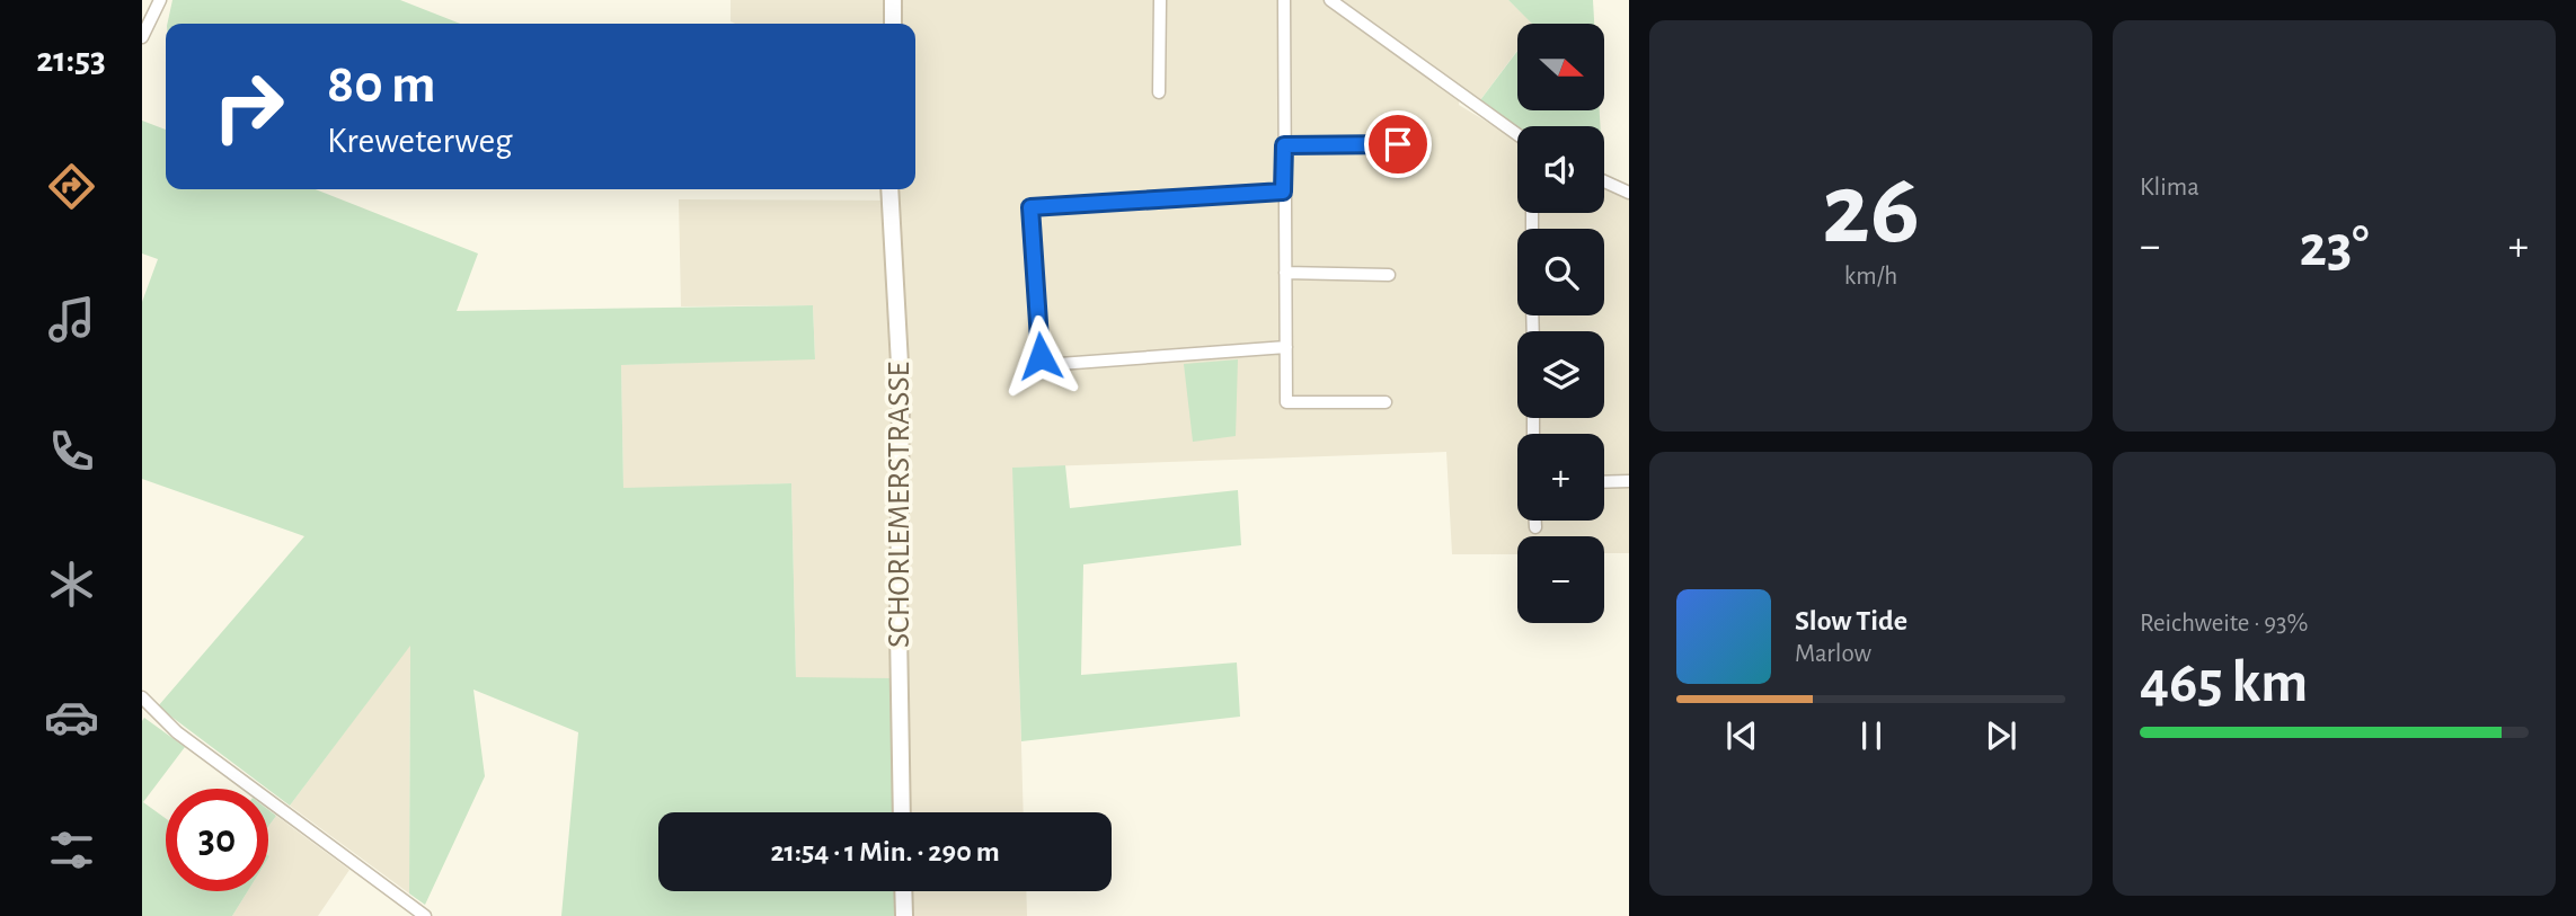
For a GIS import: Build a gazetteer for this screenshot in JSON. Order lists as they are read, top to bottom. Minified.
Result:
{"streets":{"street":["SCHORLEMERSTRASSE"]},"north":"right","page":{"tabs":"21:53","tile":[["26","km/h"],"Klima",["Reichweite · 93%","465 km"]],"map_buttons":["+","−"],"turn":["80 m","Kreweterweg"],"heat":["−","23°","+"],"song":["Slow Tide","Marlow"],"limit":"30","trip":"21:54 · 1 Min. · 290 m"}}
